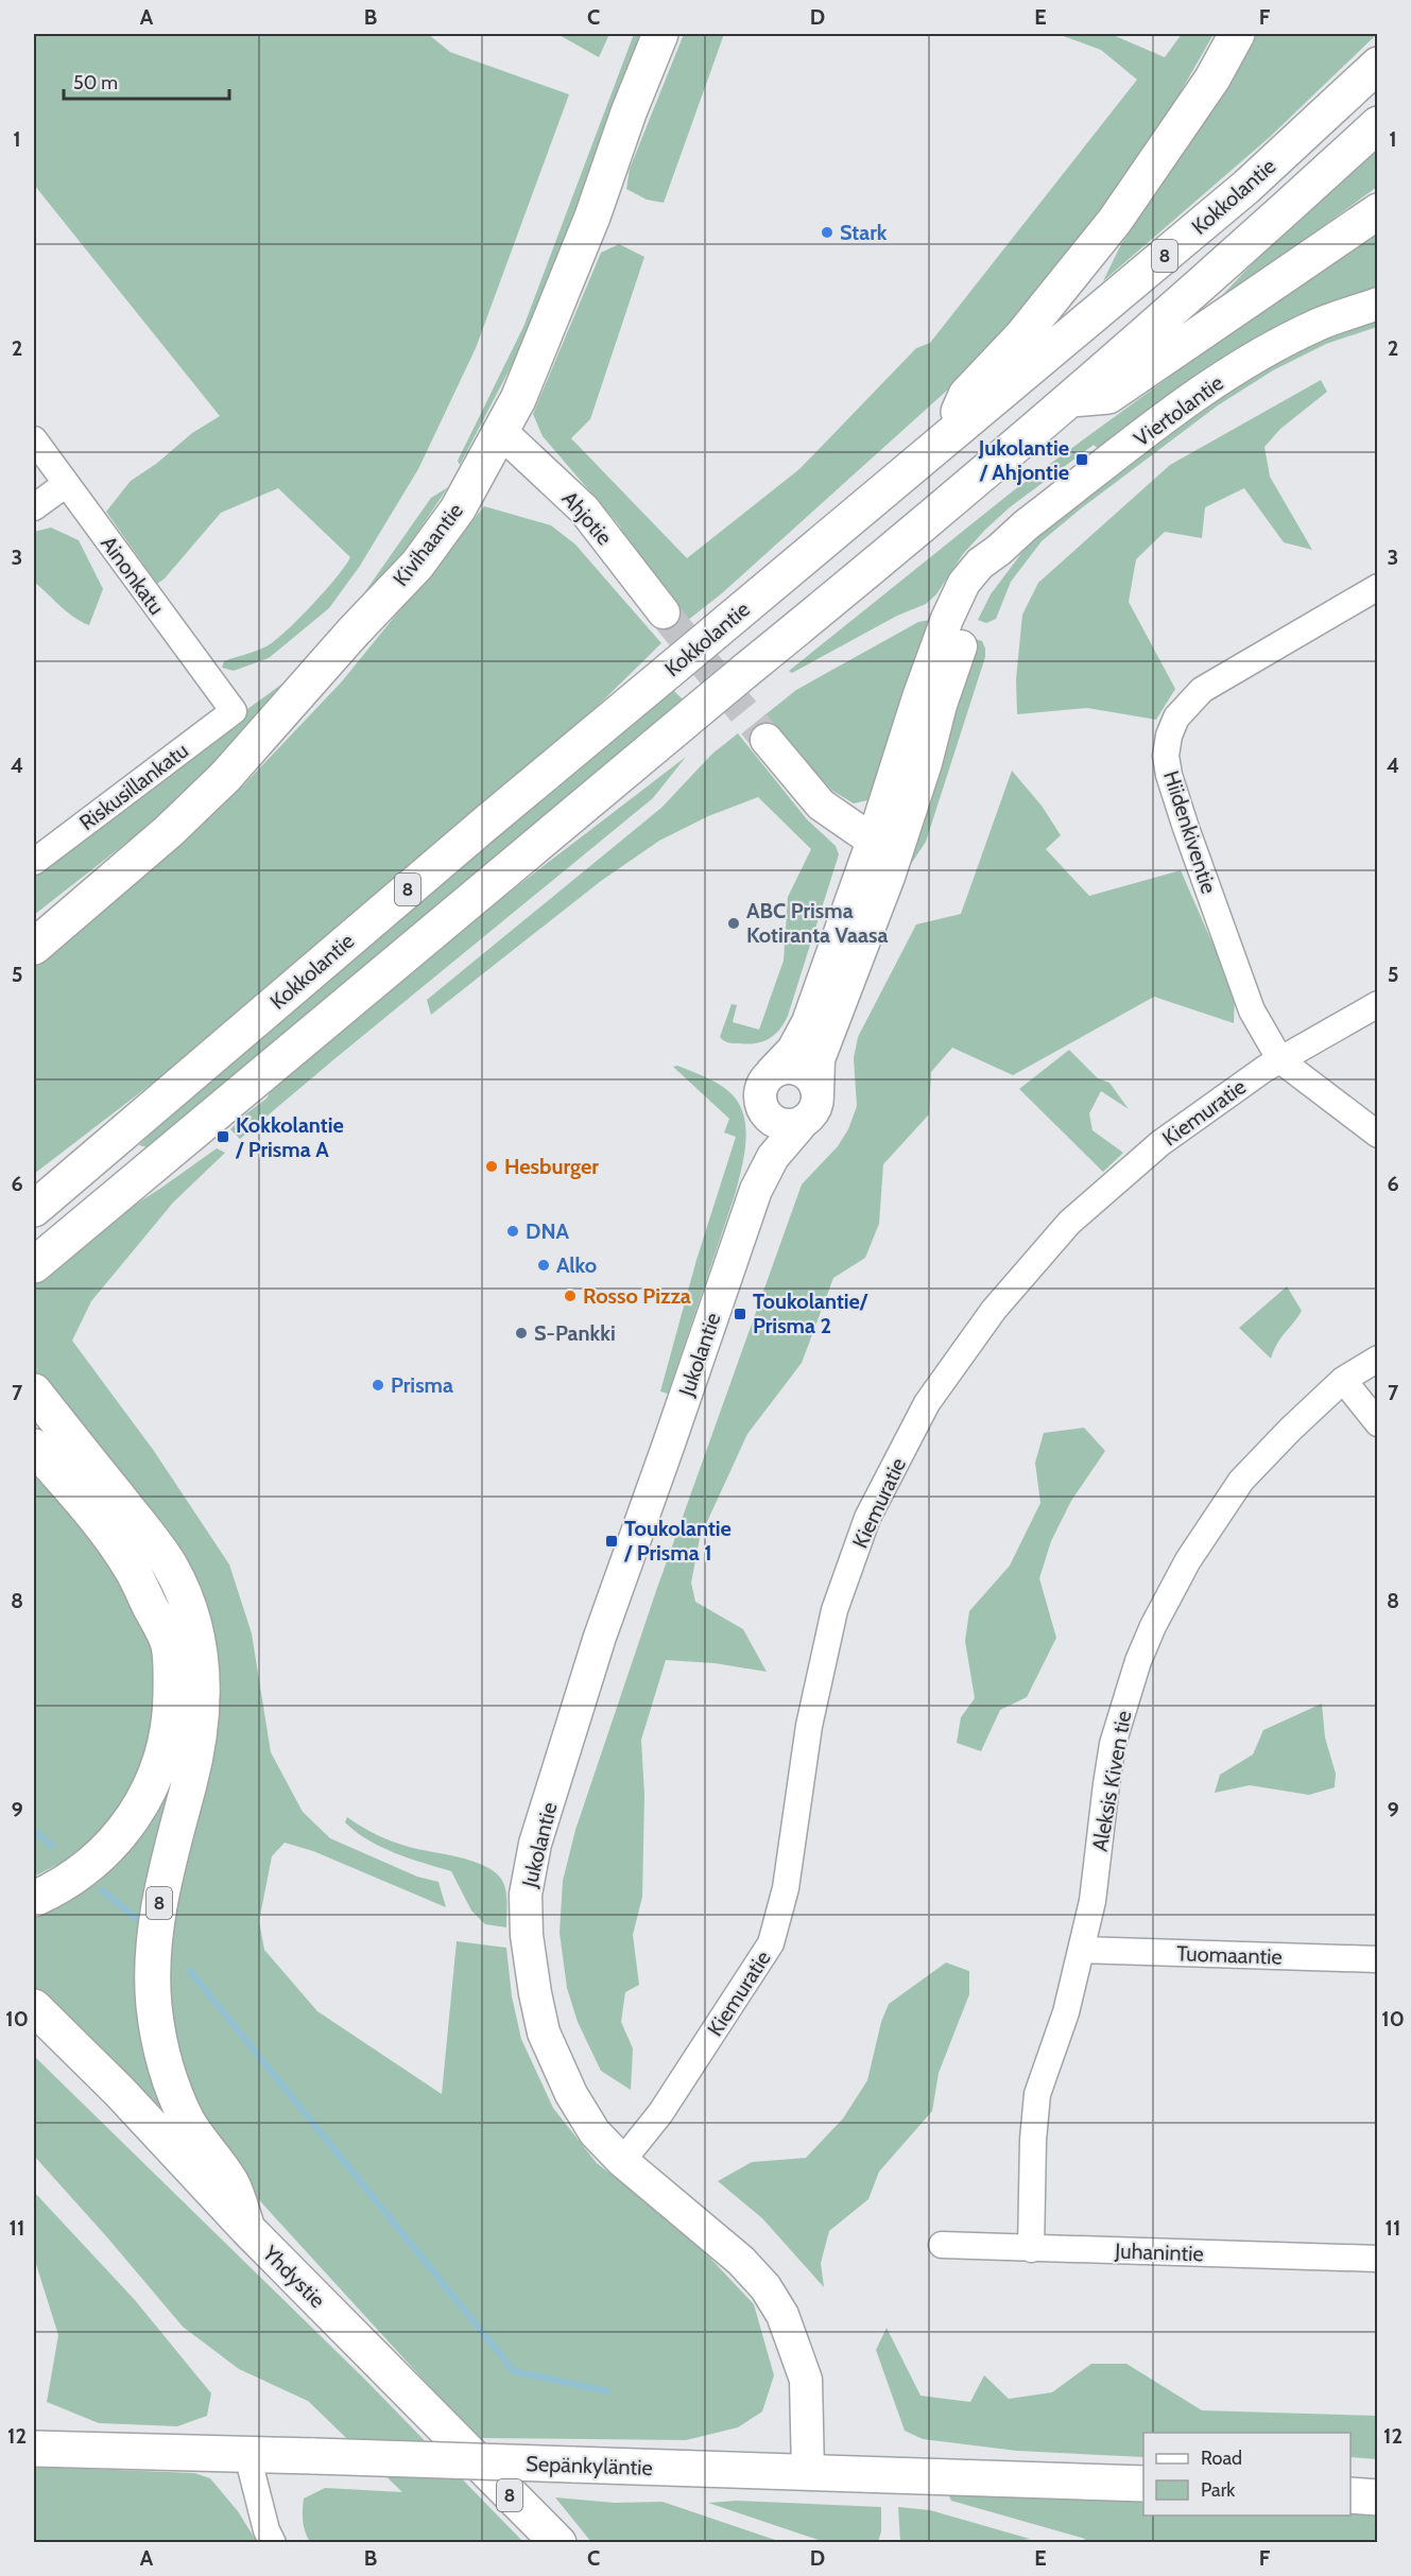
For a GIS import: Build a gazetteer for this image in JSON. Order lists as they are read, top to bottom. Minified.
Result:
{"streets":{"main road":["Kokkolantie","8","Kivihaantie","Yhdystie","Sepänkyläntie"],"street":["Viertolantie","Ahjotie","Ainonkatu","Riskusillankatu","Hiidenkiventie","Kiemuratie","Jukolantie","Aleksis Kiven tie","Tuomaantie","Juhanintie"]},"crossings":[["8","Yhdystie"],["Ahjotie","Kivihaantie"],["Ainonkatu","Riskusillankatu"],["Hiidenkiventie","Kiemuratie"],["Kiemuratie","Jukolantie"],["Jukolantie","Sepänkyläntie"],["Aleksis Kiven tie","Tuomaantie"],["Aleksis Kiven tie","Juhanintie"]],"places":{"other":["Stark","ABC Prisma Kotiranta Vaasa","Hesburger","DNA","Alko","Rosso Pizza","S-Pankki","Prisma"],"transit":["Jukolantie / Ahjontie","Kokkolantie / Prisma A","Toukolantie/ Prisma 2","Toukolantie / Prisma 1"]},"legend":["Road","Park"],"scale_bar":"50 m","grid":{"columns":["A","B","C","D","E","F"],"rows":["1","2","3","4","5","6","7","8","9","10","11","12"]}}
